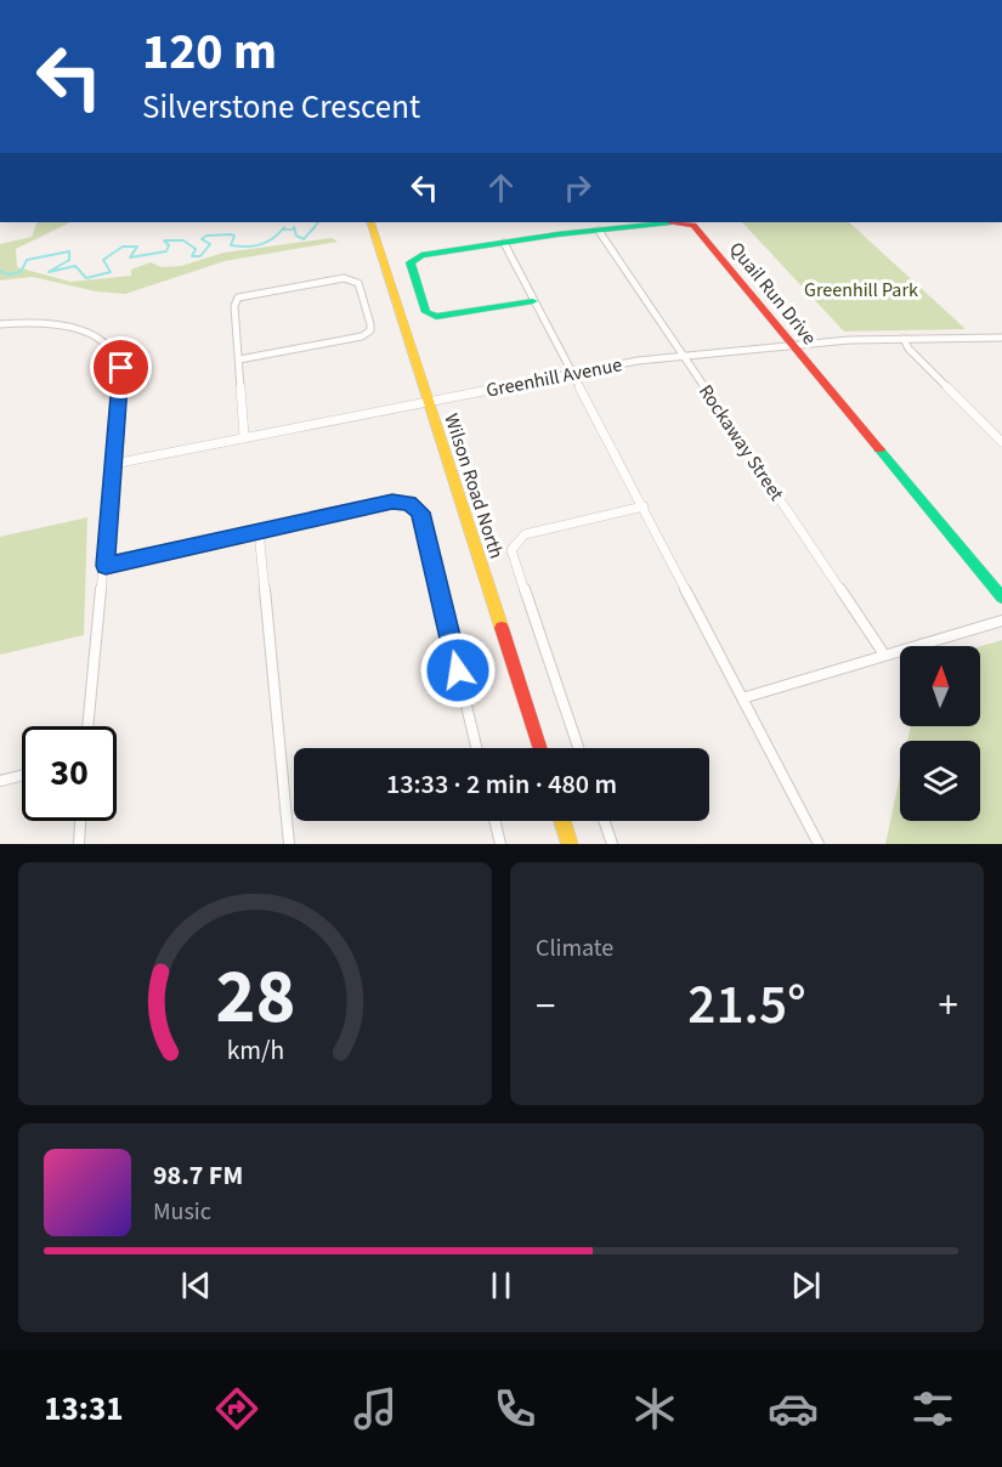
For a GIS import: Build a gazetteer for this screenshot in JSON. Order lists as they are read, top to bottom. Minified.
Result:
{"streets":{"street":["Quail Run Drive","Greenhill Avenue","Rockaway Street","Wilson Road North"]},"crossings":[["Quail Run Drive","Greenhill Avenue"],["Quail Run Drive","Rockaway Street"],["Greenhill Avenue","Rockaway Street"],["Greenhill Avenue","Wilson Road North"]],"parks":["Greenhill Park"],"north":"top","page":{"turn":["120 m","Silverstone Crescent"],"limit":"30","trip":"13:33 · 2 min · 480 m","tile":"Climate","heat":["−","21.5°","+"],"song":["98.7 FM","Music"],"tabs":"13:31","gauge":["28","km/h"]}}
